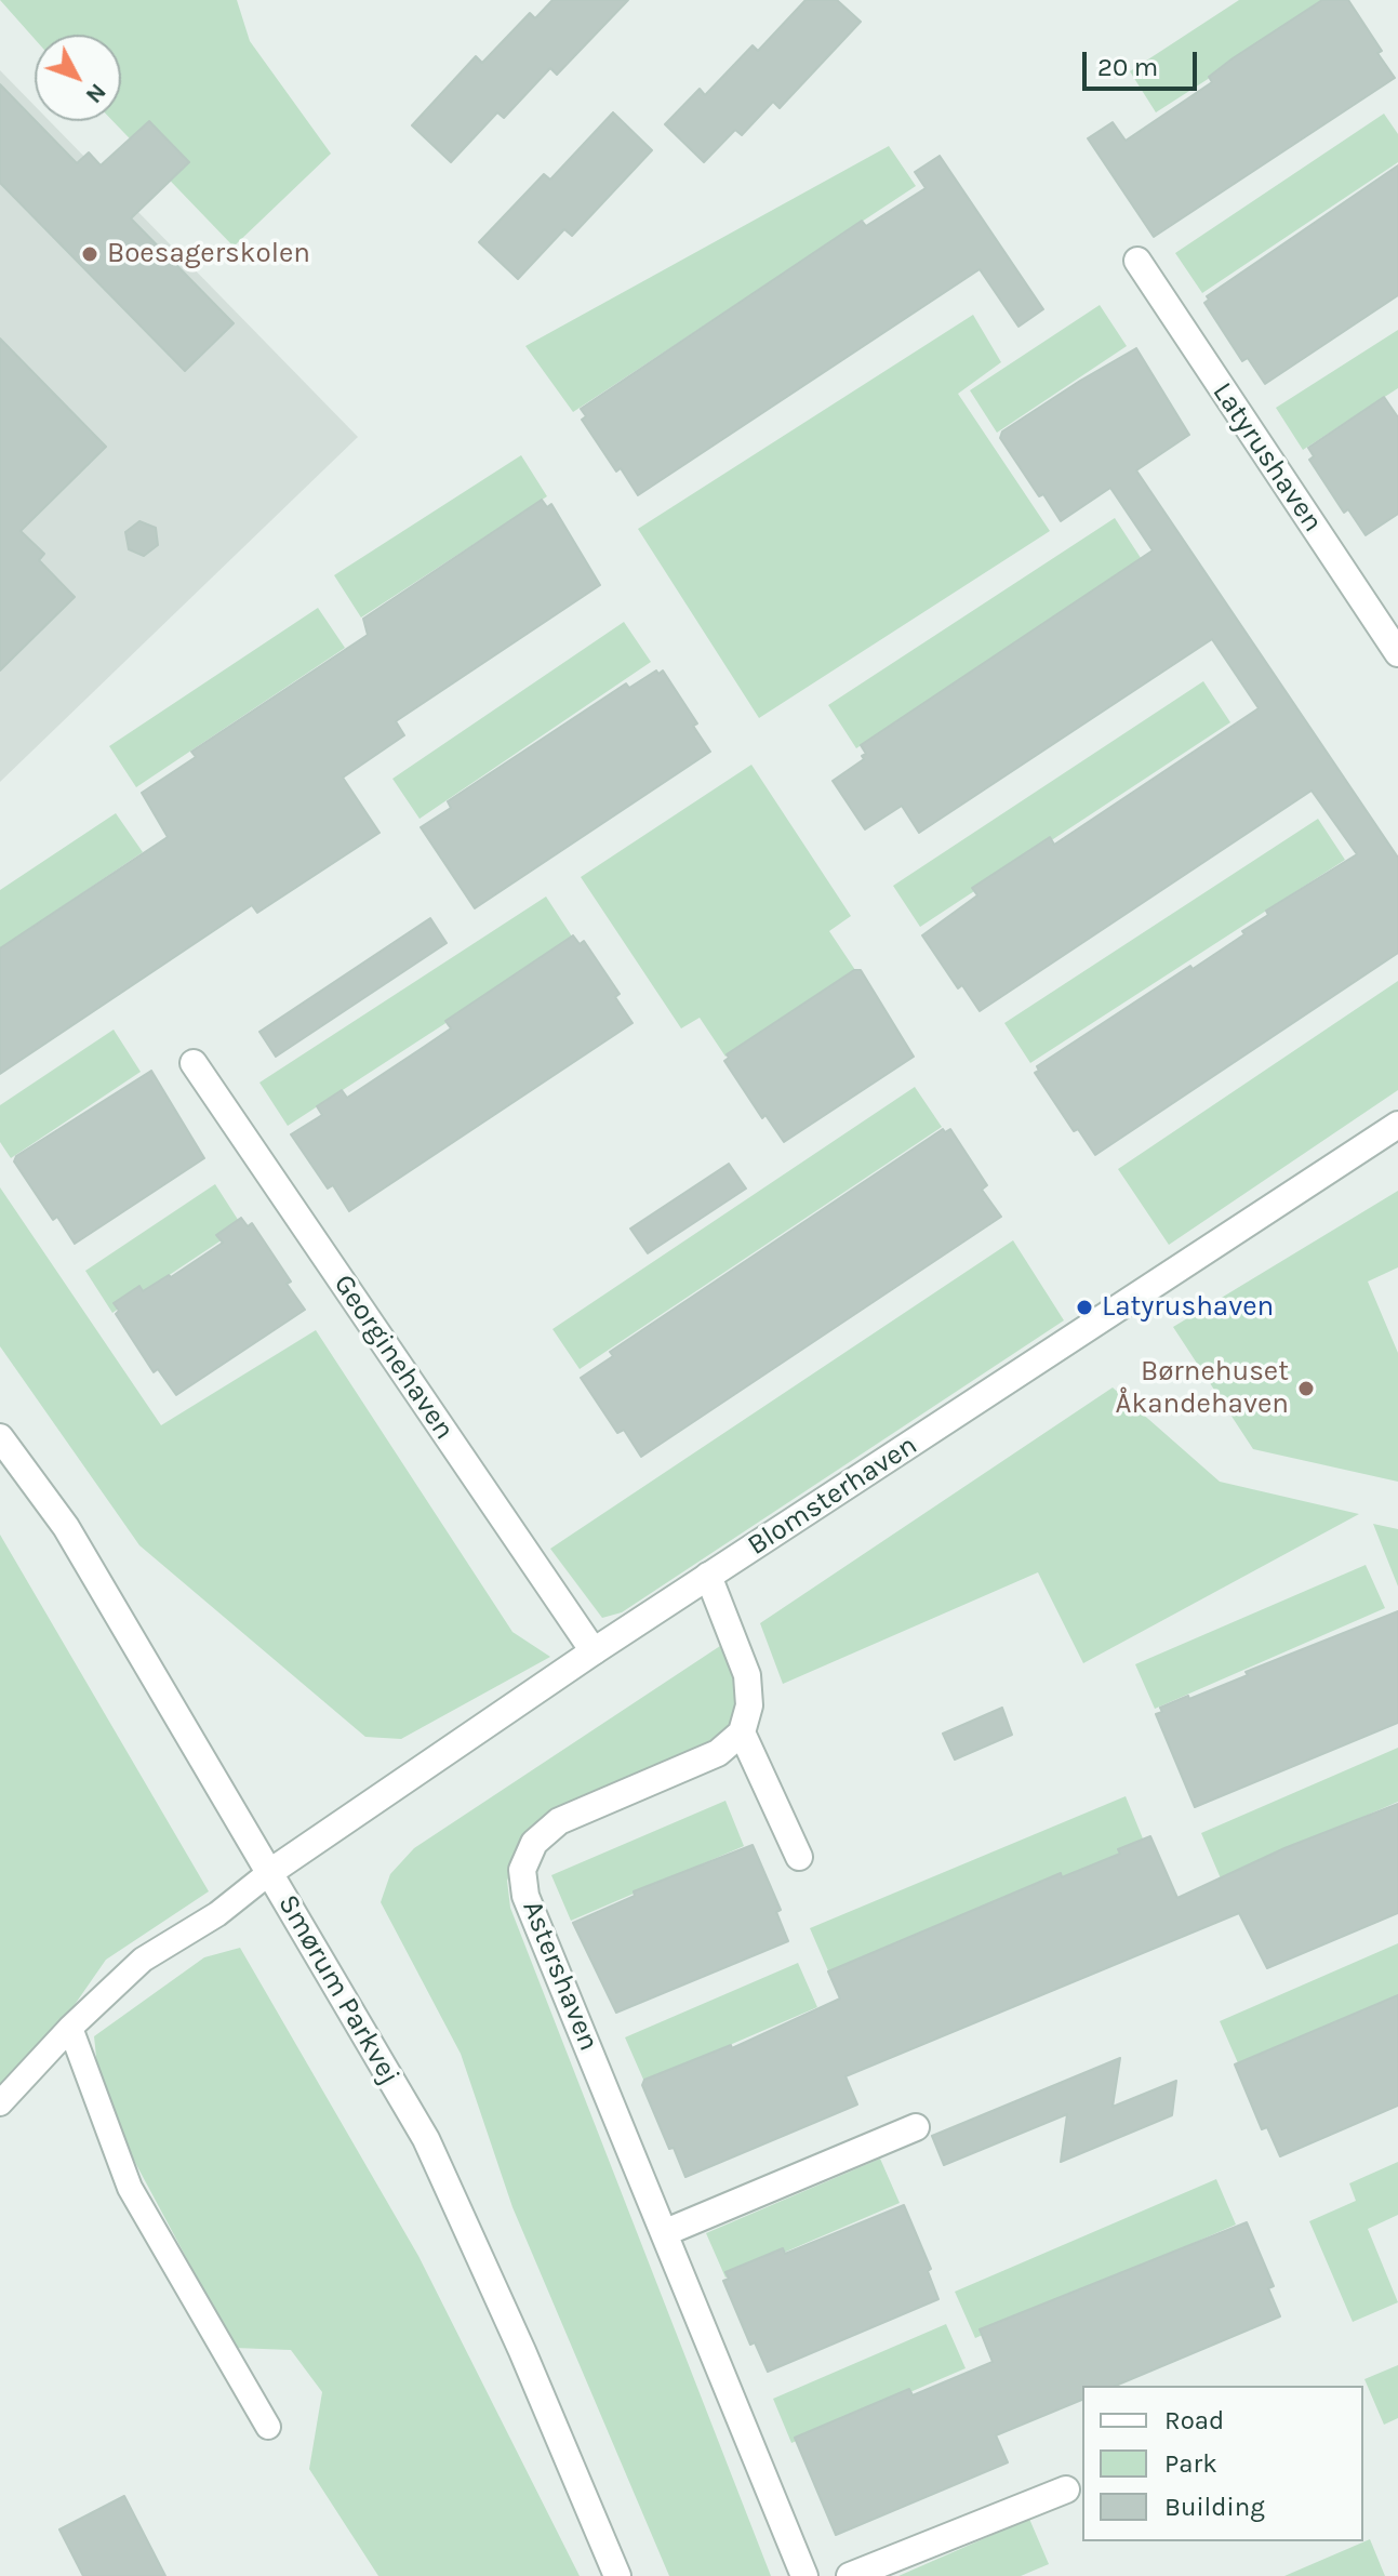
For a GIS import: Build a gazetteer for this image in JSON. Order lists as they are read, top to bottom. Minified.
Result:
{"streets":{"street":["Latyrushaven","Georginehaven","Blomsterhaven","Astershaven","Smørum Parkvej"]},"crossings":[["Georginehaven","Blomsterhaven"],["Blomsterhaven","Smørum Parkvej"]],"places":["Boesagerskolen","Latyrushaven","Børnehuset Åkandehaven"],"legend":["Road","Park","Building"],"scale_bar":"20 m","north":"bottom right"}
